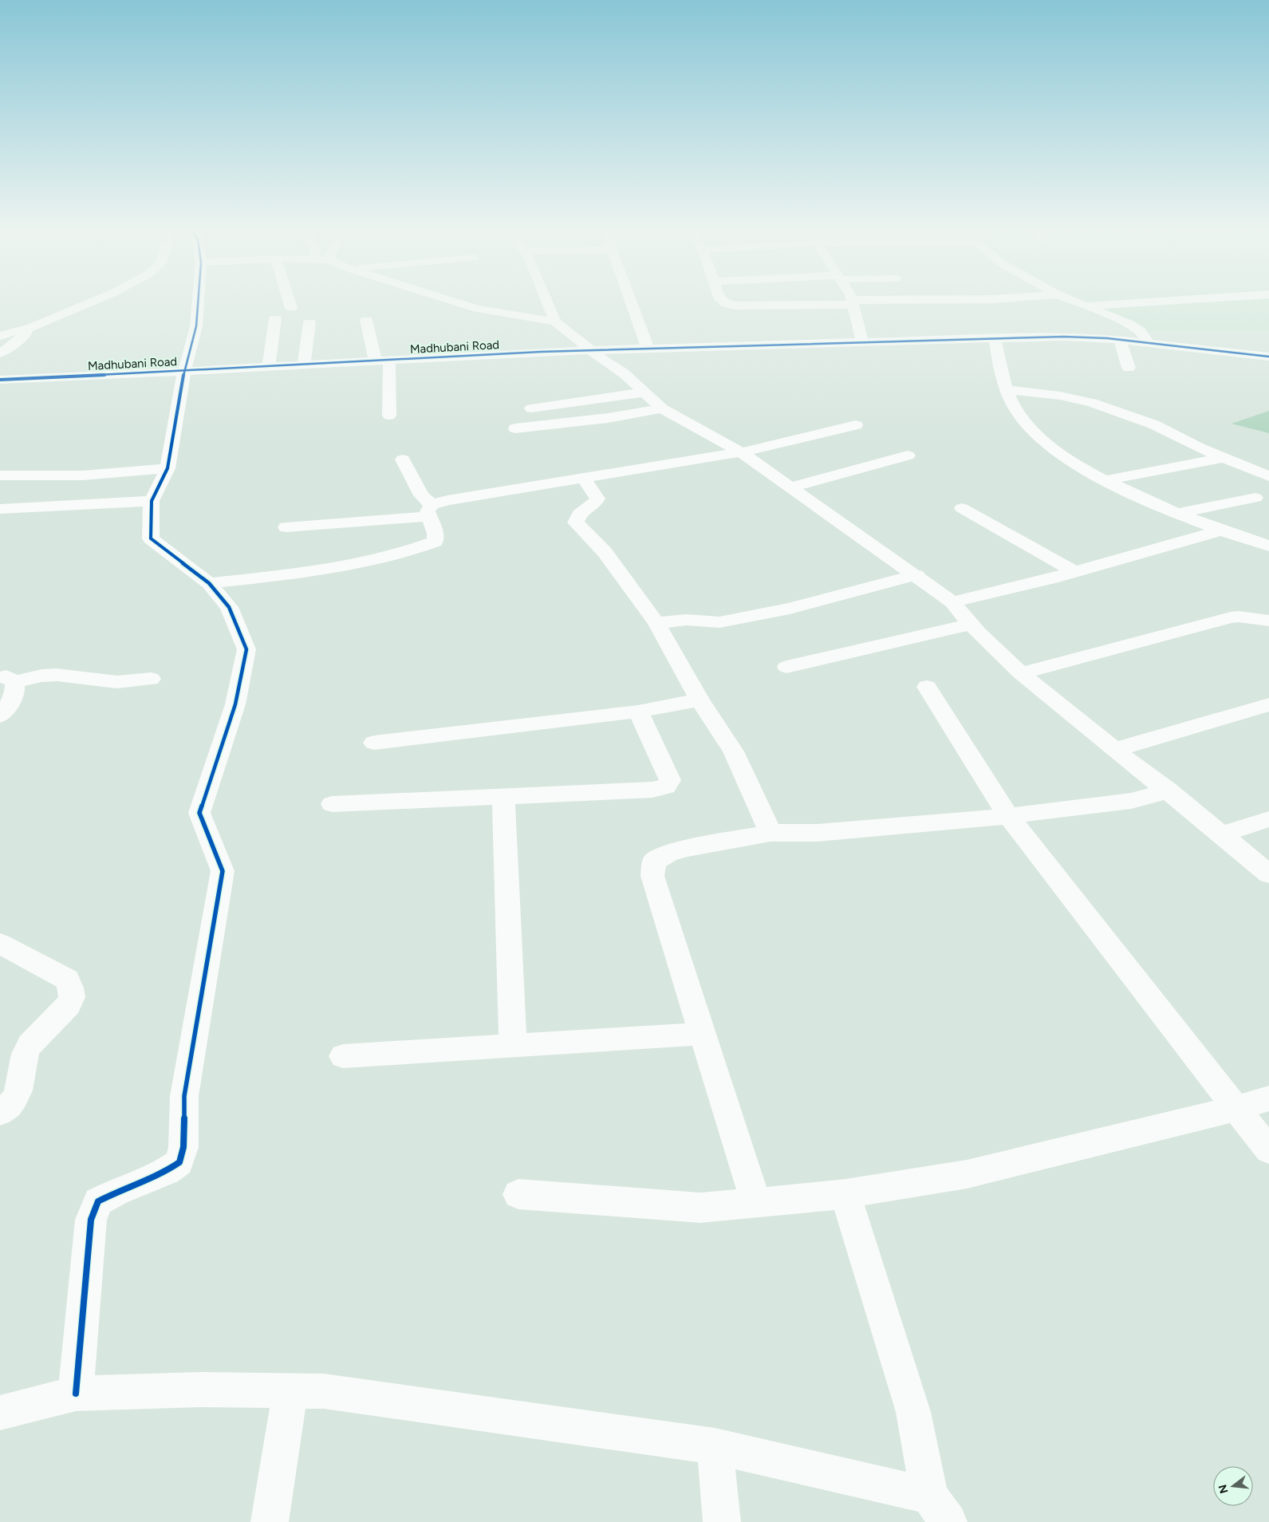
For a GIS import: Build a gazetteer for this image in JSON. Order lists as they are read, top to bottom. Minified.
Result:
{"streets":{"street":["Madhubani Road"]},"north":"left"}
